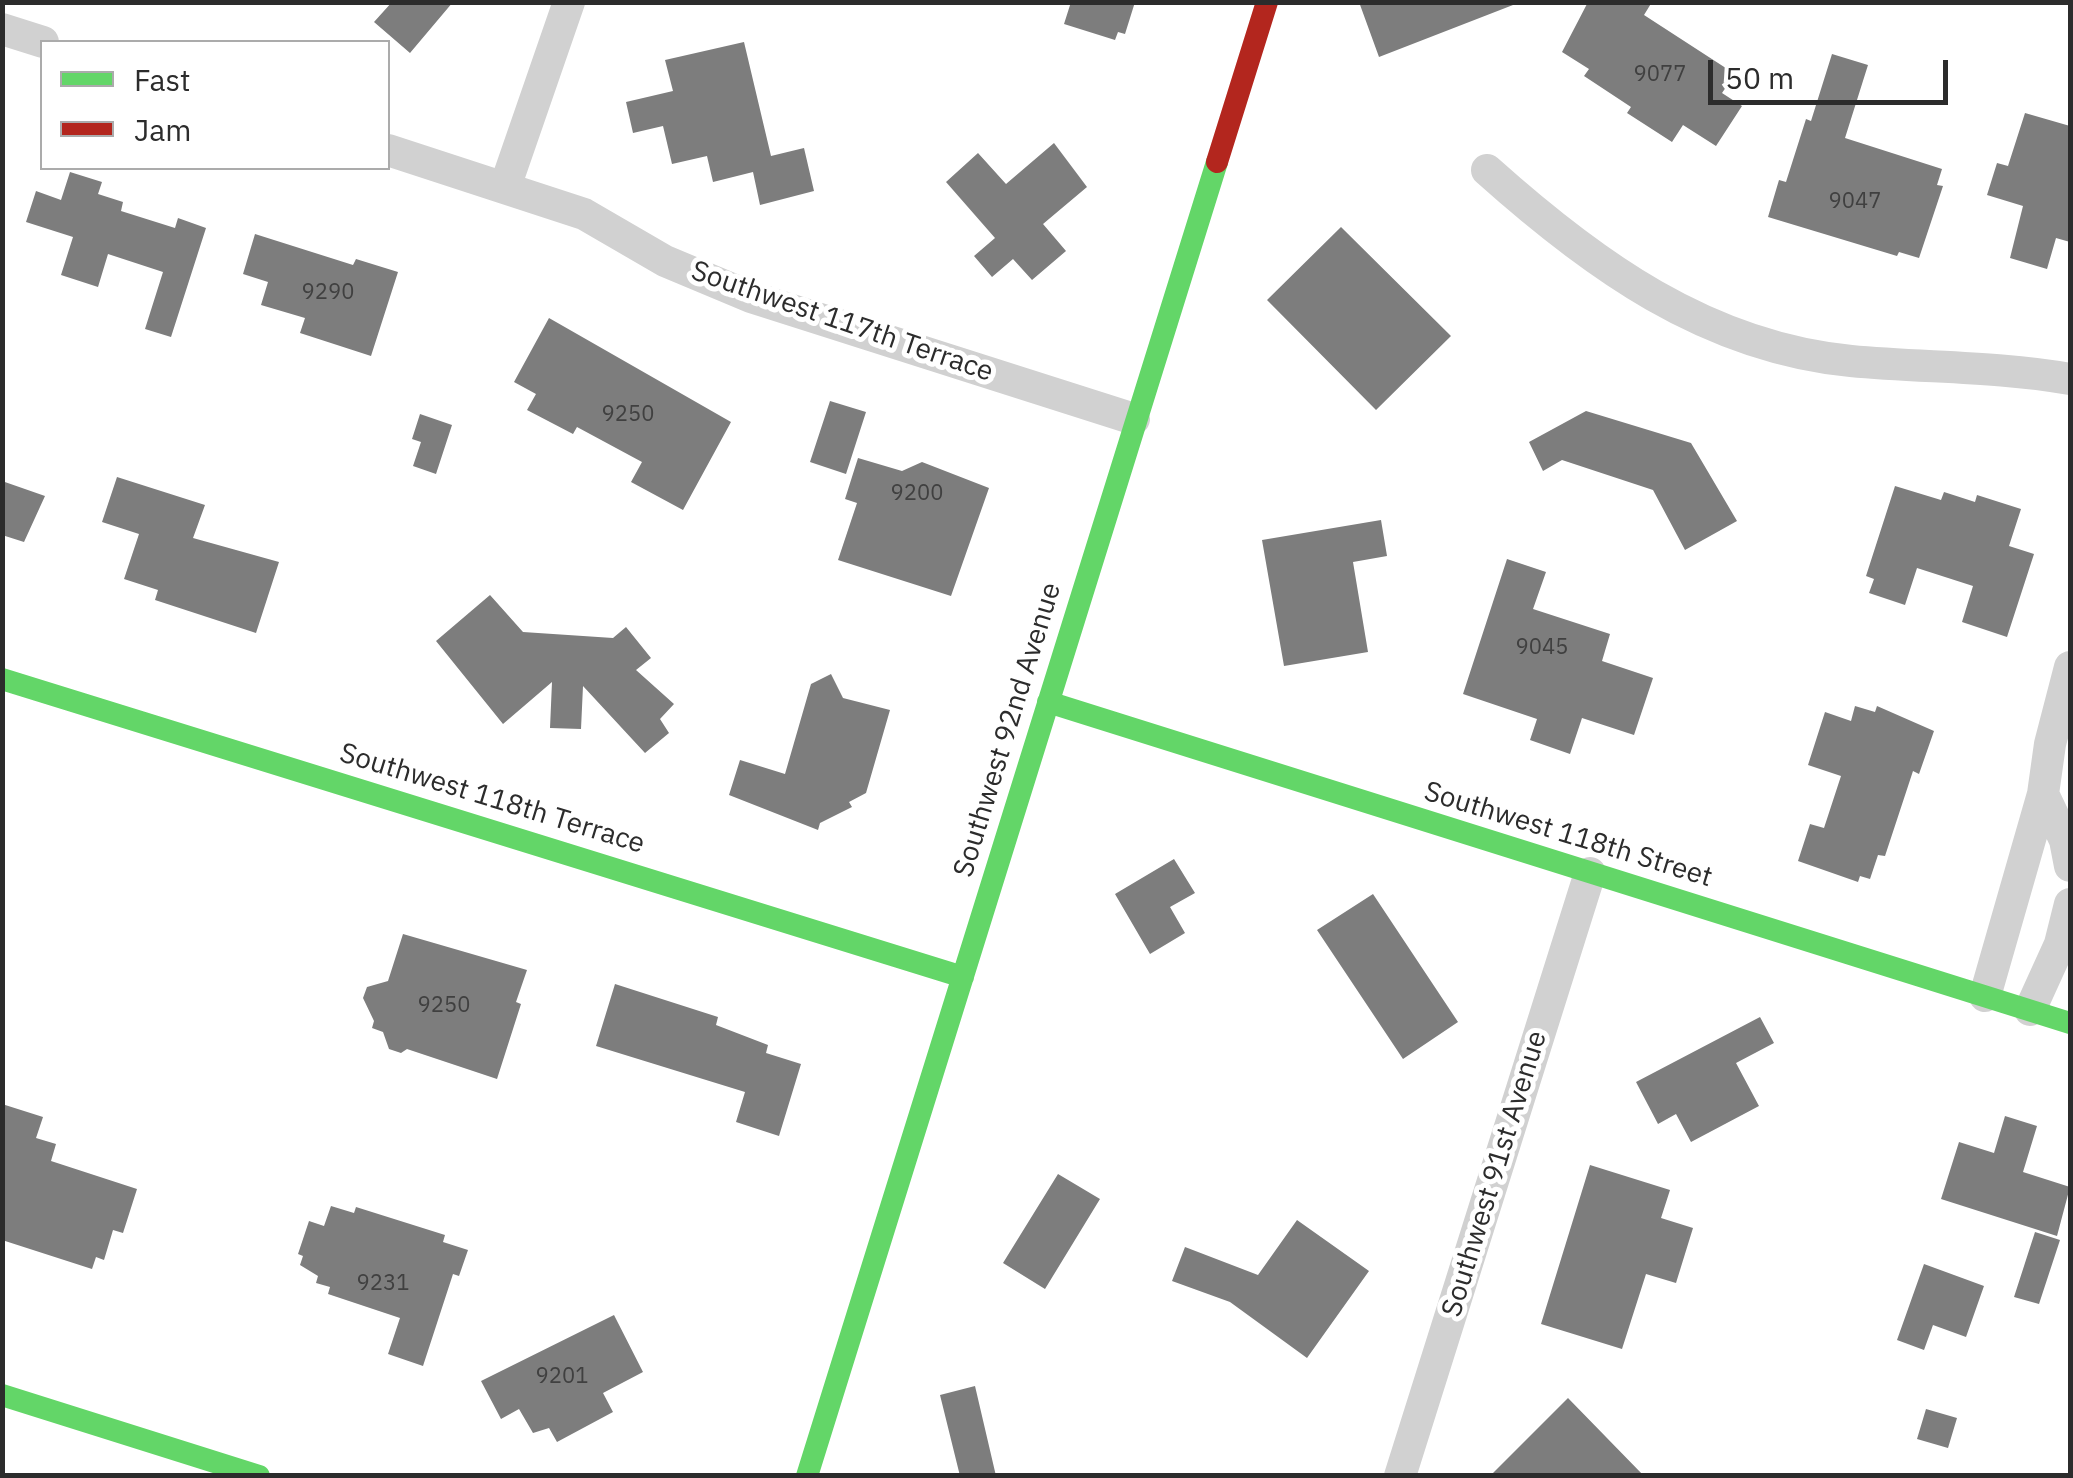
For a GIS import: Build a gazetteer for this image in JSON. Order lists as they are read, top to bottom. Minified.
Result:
{"streets":{"street":["Southwest 117th Terrace","Southwest 92nd Avenue","Southwest 118th Terrace","Southwest 118th Street","Southwest 91st Avenue"]},"crossings":[["Southwest 117th Terrace","Southwest 92nd Avenue"],["Southwest 92nd Avenue","Southwest 118th Terrace"],["Southwest 92nd Avenue","Southwest 118th Street"],["Southwest 118th Street","Southwest 91st Avenue"]],"house_numbers":["9077","9047","9290","9250","9200","9045","9250","9231","9201"],"legend":["Fast","Jam"],"scale_bar":"50 m"}
